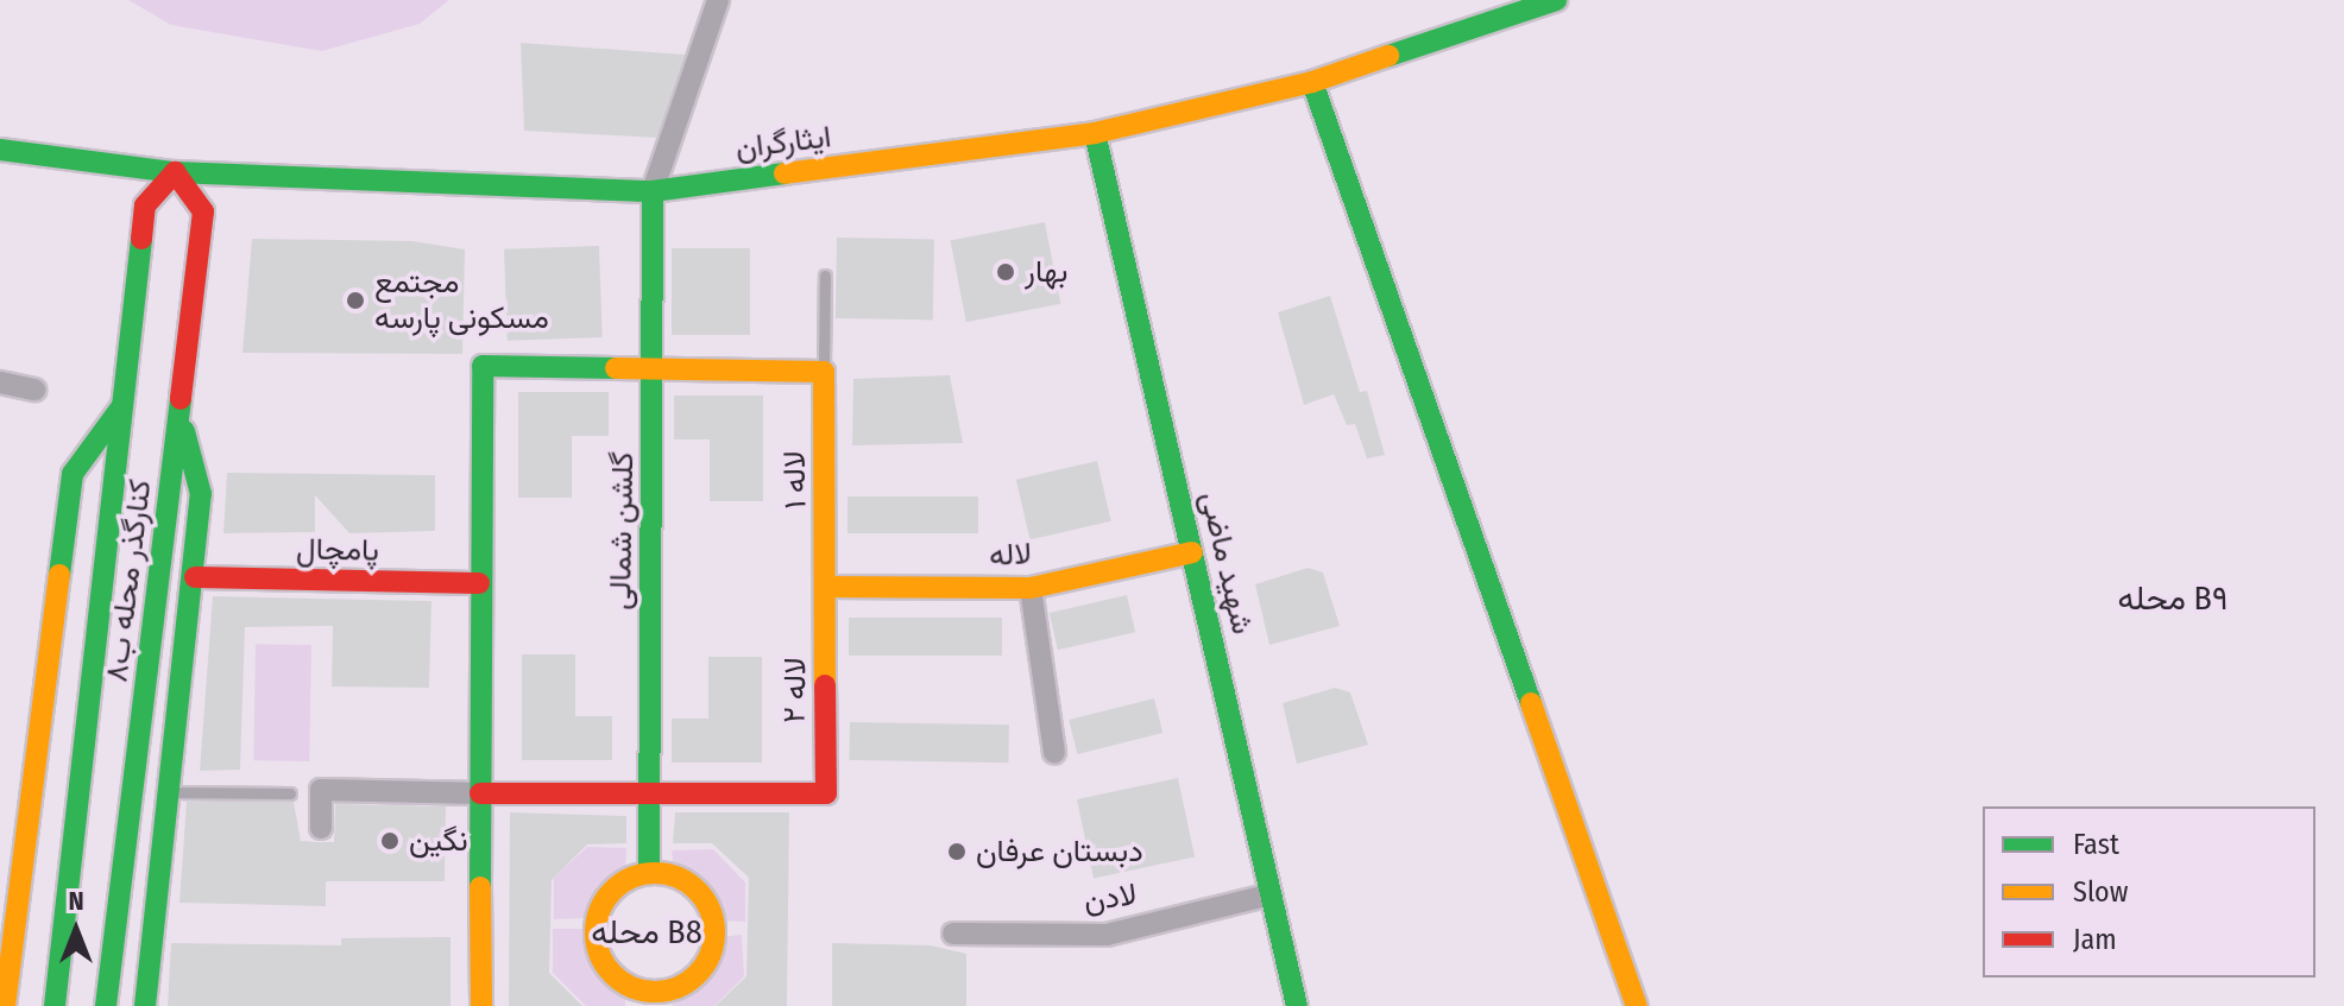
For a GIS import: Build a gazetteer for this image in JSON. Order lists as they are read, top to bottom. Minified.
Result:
{"streets":{"street":["ایثارگران","لاله ۱","گلشن شمالی","پامچال","لاله","شهید ماضی","کنارگذر محله ب۸","لاله ۲","لادن"]},"crossings":[["ایثارگران","گلشن شمالی"],["ایثارگران","شهید ماضی"],["ایثارگران","کنارگذر محله ب۸"],["لاله ۱","لاله"],["لاله ۱","لاله ۲"],["گلشن شمالی","لاله ۲"],["لاله","شهید ماضی"],["لاله","لاله ۲"],["شهید ماضی","لادن"]],"districts":["محله B۹","محله B8"],"places":["بهار","مجتمع مسکونی پارسه","نگین","دبستان عرفان"],"legend":["Fast","Slow","Jam"],"north":"top"}
